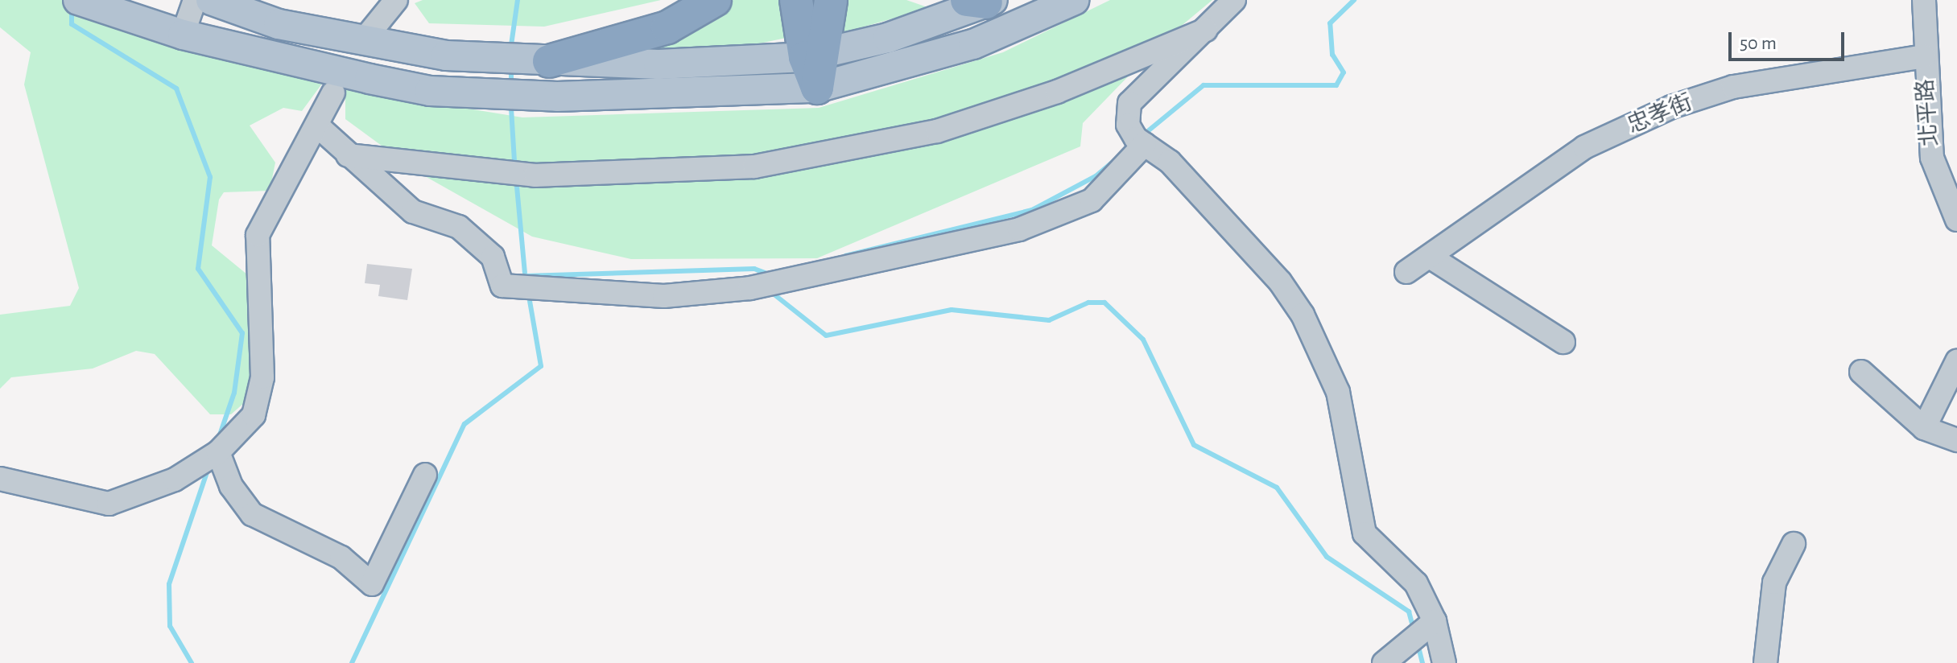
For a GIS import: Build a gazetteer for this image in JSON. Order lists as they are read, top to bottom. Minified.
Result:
{"streets":{"street":["北平路","忠孝街"]},"crossings":[["北平路","忠孝街"]],"scale_bar":"50 m"}
